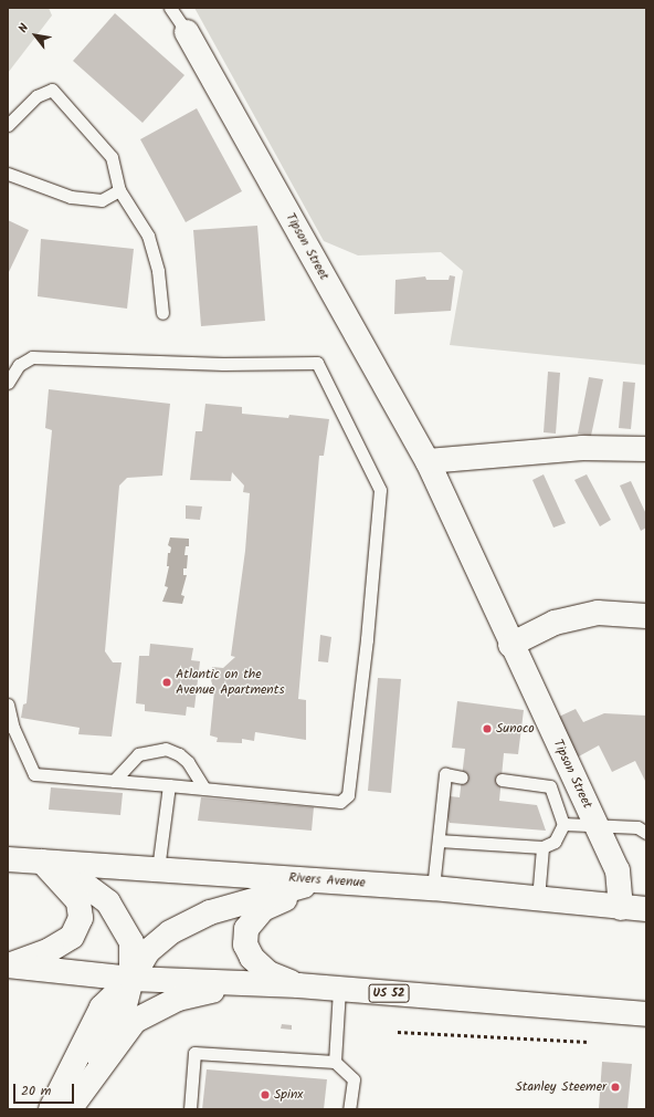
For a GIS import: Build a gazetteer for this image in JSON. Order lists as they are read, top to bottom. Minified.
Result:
{"streets":{"main road":["Tipson Street","Rivers Avenue","US 52"]},"crossings":[["Tipson Street","Rivers Avenue"]],"places":["Atlantic on the Avenue Apartments","Sunoco","Stanley Steemer","Spinx"],"scale_bar":"20 m","north":"top left"}
